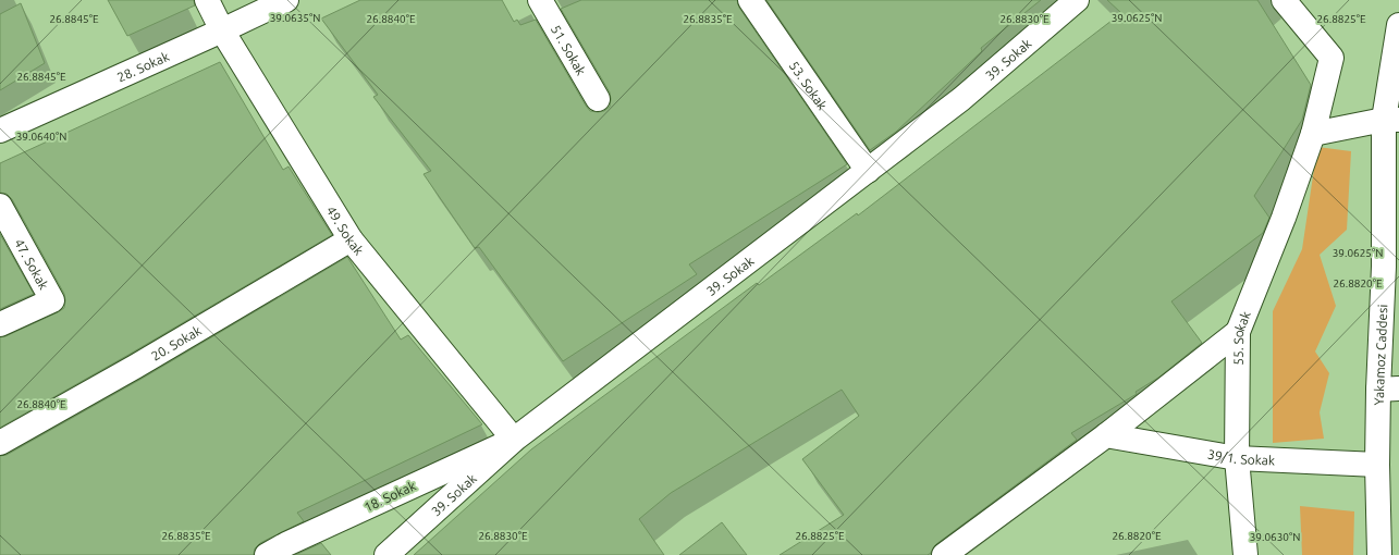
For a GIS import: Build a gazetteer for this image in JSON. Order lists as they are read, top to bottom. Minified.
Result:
{"streets":{"street":["51. Sokak","39. Sokak","28. Sokak","53. Sokak","49. Sokak","47. Sokak","55. Sokak","20. Sokak","Yakamoz Caddesi","39/1. Sokak","18. Sokak"]},"crossings":[["39. Sokak","53. Sokak"],["39. Sokak","49. Sokak"],["39. Sokak","18. Sokak"],["28. Sokak","49. Sokak"],["49. Sokak","20. Sokak"],["49. Sokak","18. Sokak"],["55. Sokak","39/1. Sokak"],["Yakamoz Caddesi","39/1. Sokak"]],"coordinates":["39.0635°N","39.0625°N","26.8825°E","26.8845°E","26.8840°E","26.8835°E","26.8830°E","39.0640°N","26.8820°E","39.0630°N"]}
